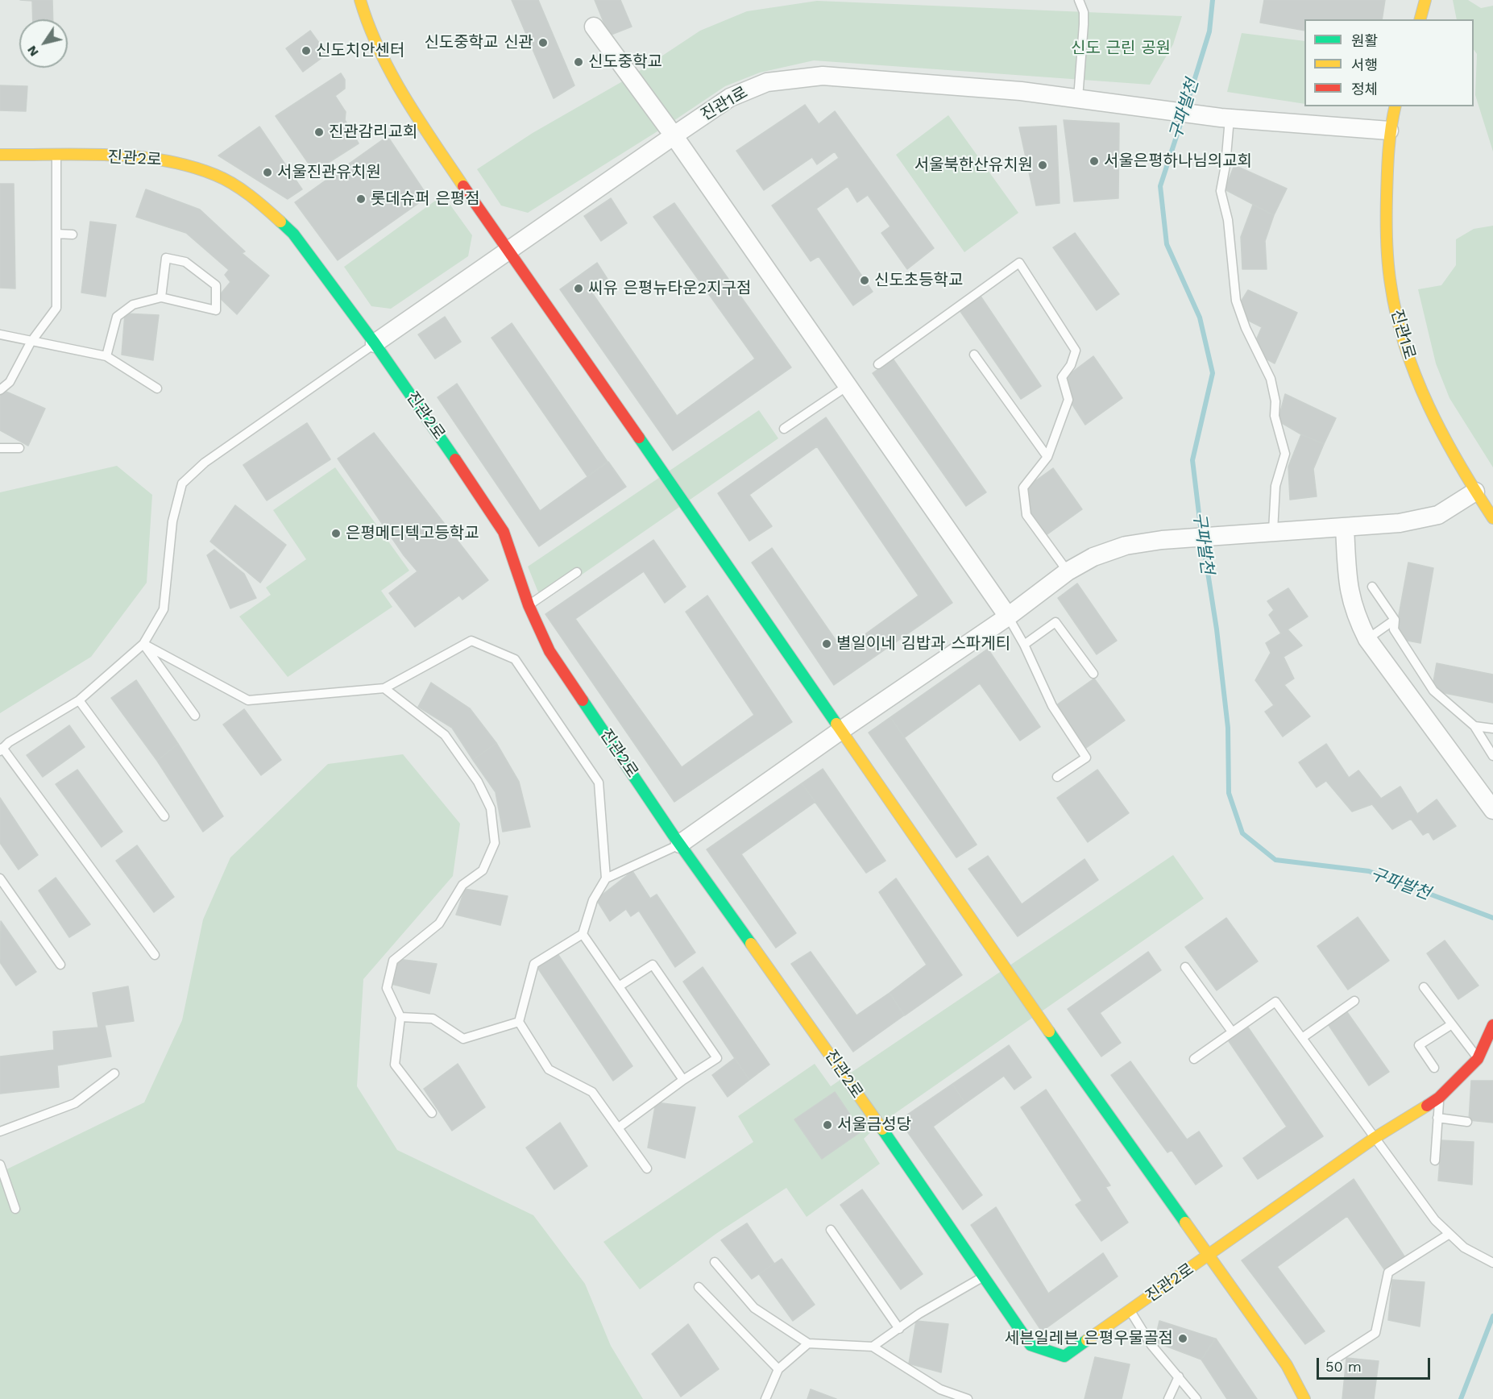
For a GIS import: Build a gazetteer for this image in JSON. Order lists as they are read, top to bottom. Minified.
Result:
{"streets":{"street":["진관1로","진관2로"]},"crossings":[["진관1로","진관2로"]],"water":["구파발천"],"parks":["신도 근린 공원"],"places":["신도중학교 신관","신도치안센터","신도중학교","진관감리교회","서울은평하나님의교회","서울북한산유치원","서울진관유치원","롯데슈퍼 은평점","신도초등학교","씨유 은평뉴타운2지구점","은평메디텍고등학교","별일이네 김밥과 스파게티","서울금성당","세븐일레븐 은평우물골점"],"legend":["원활","서행","정체"],"scale_bar":"50 m","north":"bottom left"}
